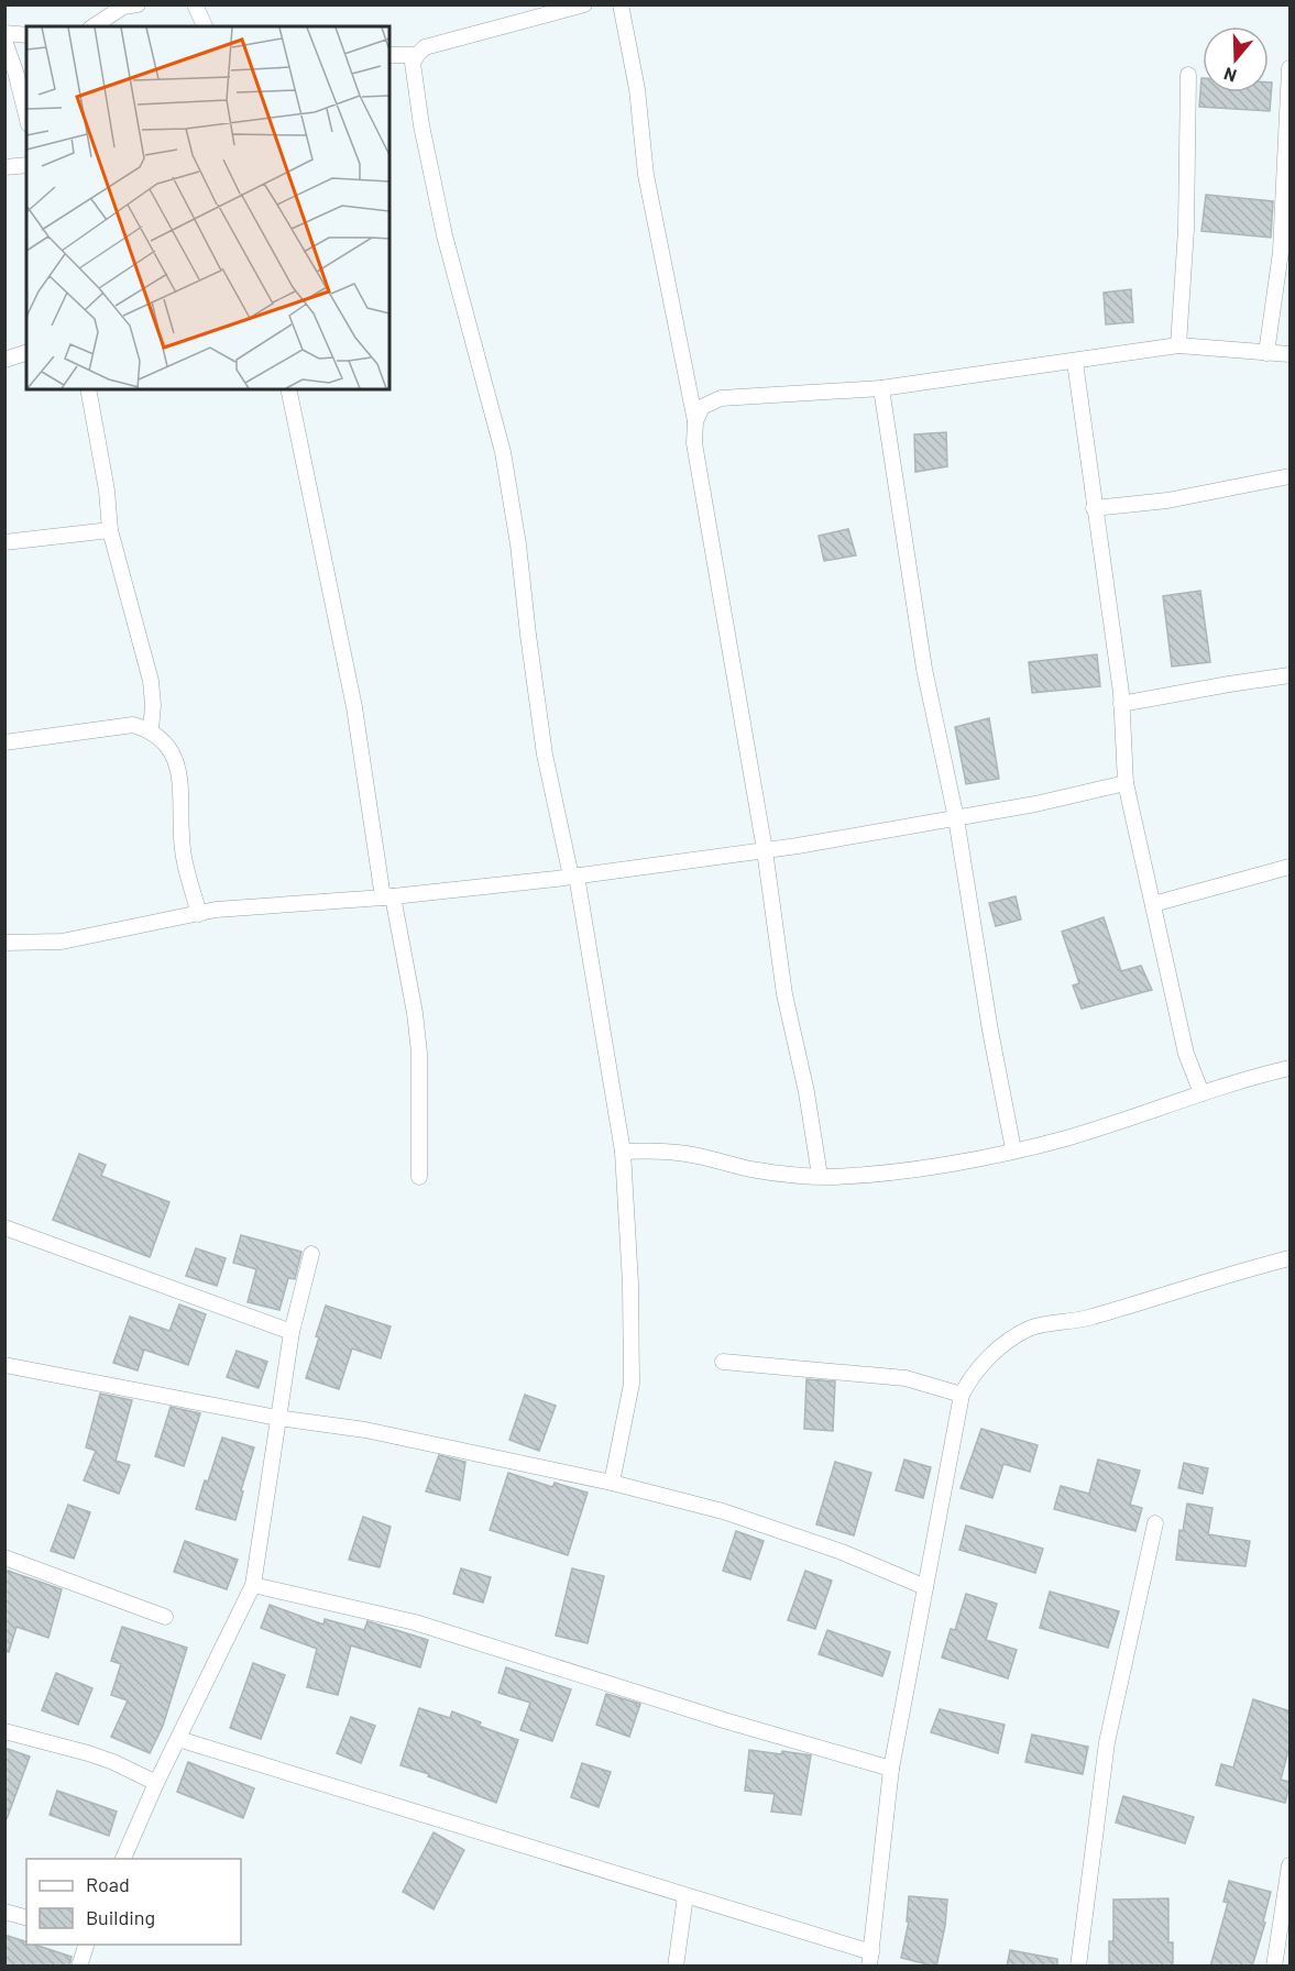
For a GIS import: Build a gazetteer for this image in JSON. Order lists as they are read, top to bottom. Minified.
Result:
{"legend":["Road","Building"],"north":"bottom"}
